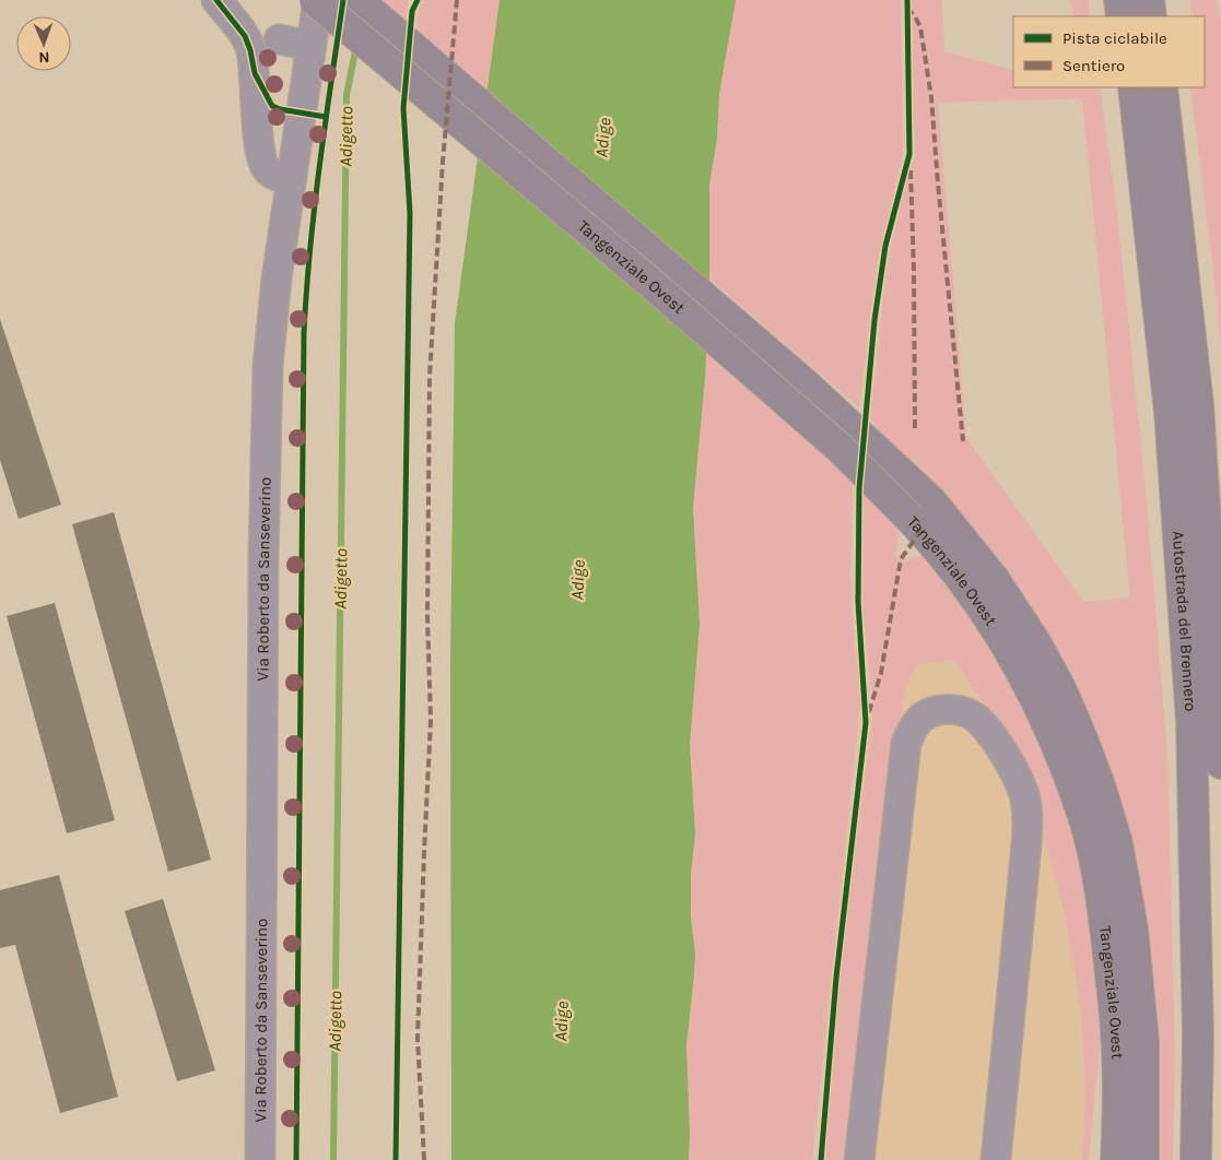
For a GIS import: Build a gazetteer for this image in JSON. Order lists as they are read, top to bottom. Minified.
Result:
{"streets":{"highway":["Tangenziale Ovest","Autostrada del Brennero"],"street":["Via Roberto da Sanseverino"]},"crossings":[["Tangenziale Ovest","Via Roberto da Sanseverino"]],"water":["Adigetto","Adige"],"legend":["Pista ciclabile","Sentiero"],"north":"bottom"}
